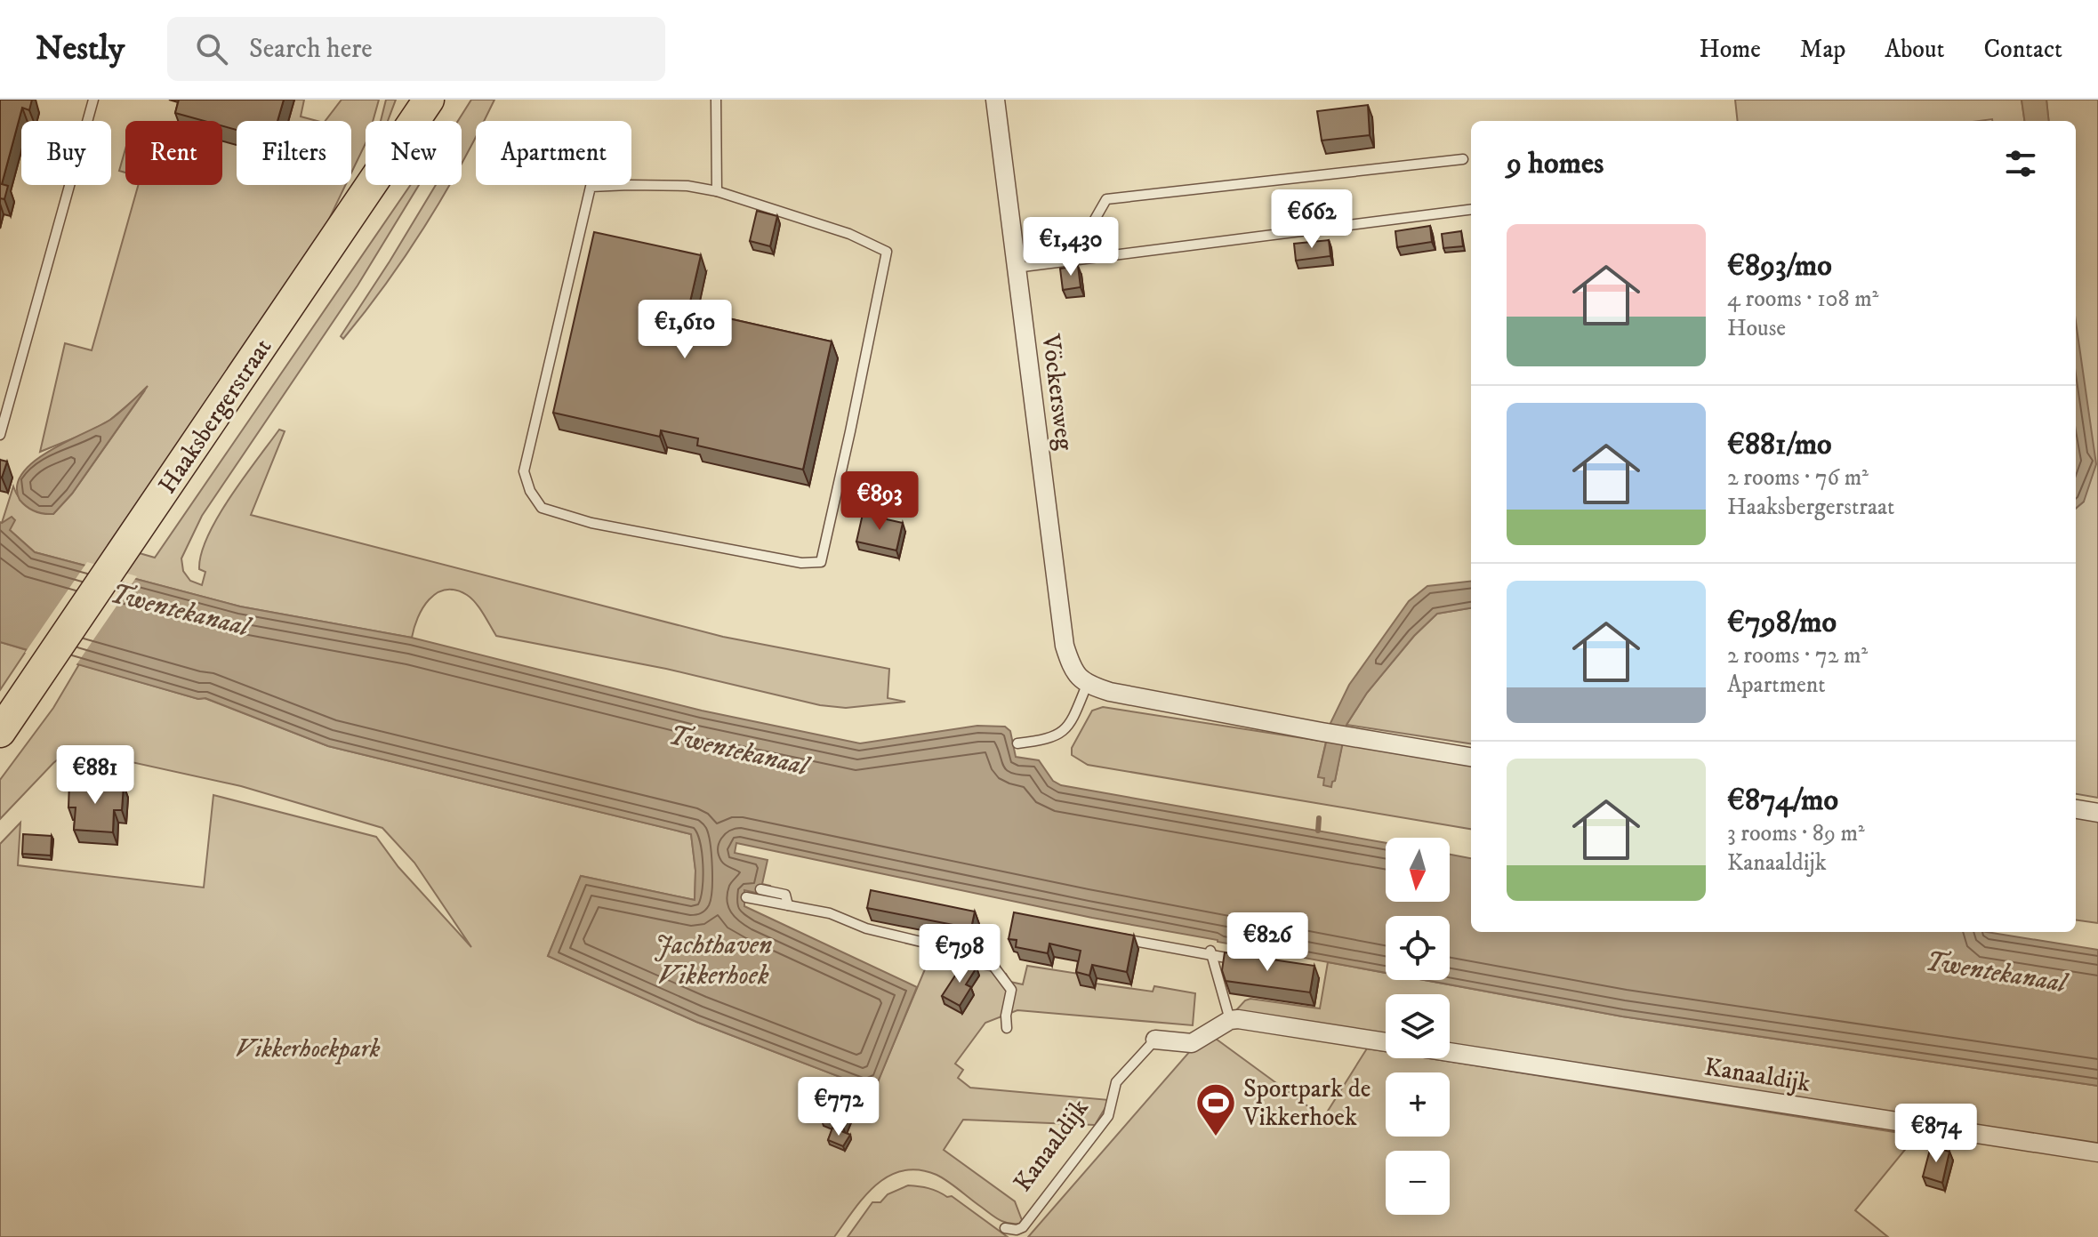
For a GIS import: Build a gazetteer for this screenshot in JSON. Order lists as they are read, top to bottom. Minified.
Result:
{"streets":{"main road":["Haaksbergerstraat"],"street":["Vöckersweg","Kanaaldijk"]},"water":["Twentekanaal","Jachthaven Vikkerhoek"],"parks":["Vikkerhoekpark"],"places":{"sports":["Sportpark de Vikkerhoek"]},"north":"bottom","page":{"header":"Nestly","search":"Search here","nav":["Home","Map","About","Contact"],"chip":["Buy","Rent","Filters","New","Apartment"],"heading":"9 homes","price":["€662","€1,430","€1,610","€893","€881","€826","€798","€772","€874"],"list":[{"name":"€893/mo","note":"4 rooms · 108 m² · House"},{"name":"€881/mo","note":"2 rooms · 76 m² · Haaksbergerstraat"},{"name":"€798/mo","note":"2 rooms · 72 m² · Apartment"},{"name":"€874/mo","note":"3 rooms · 89 m² · Kanaaldijk"}],"map_buttons":["+","−"]}}
